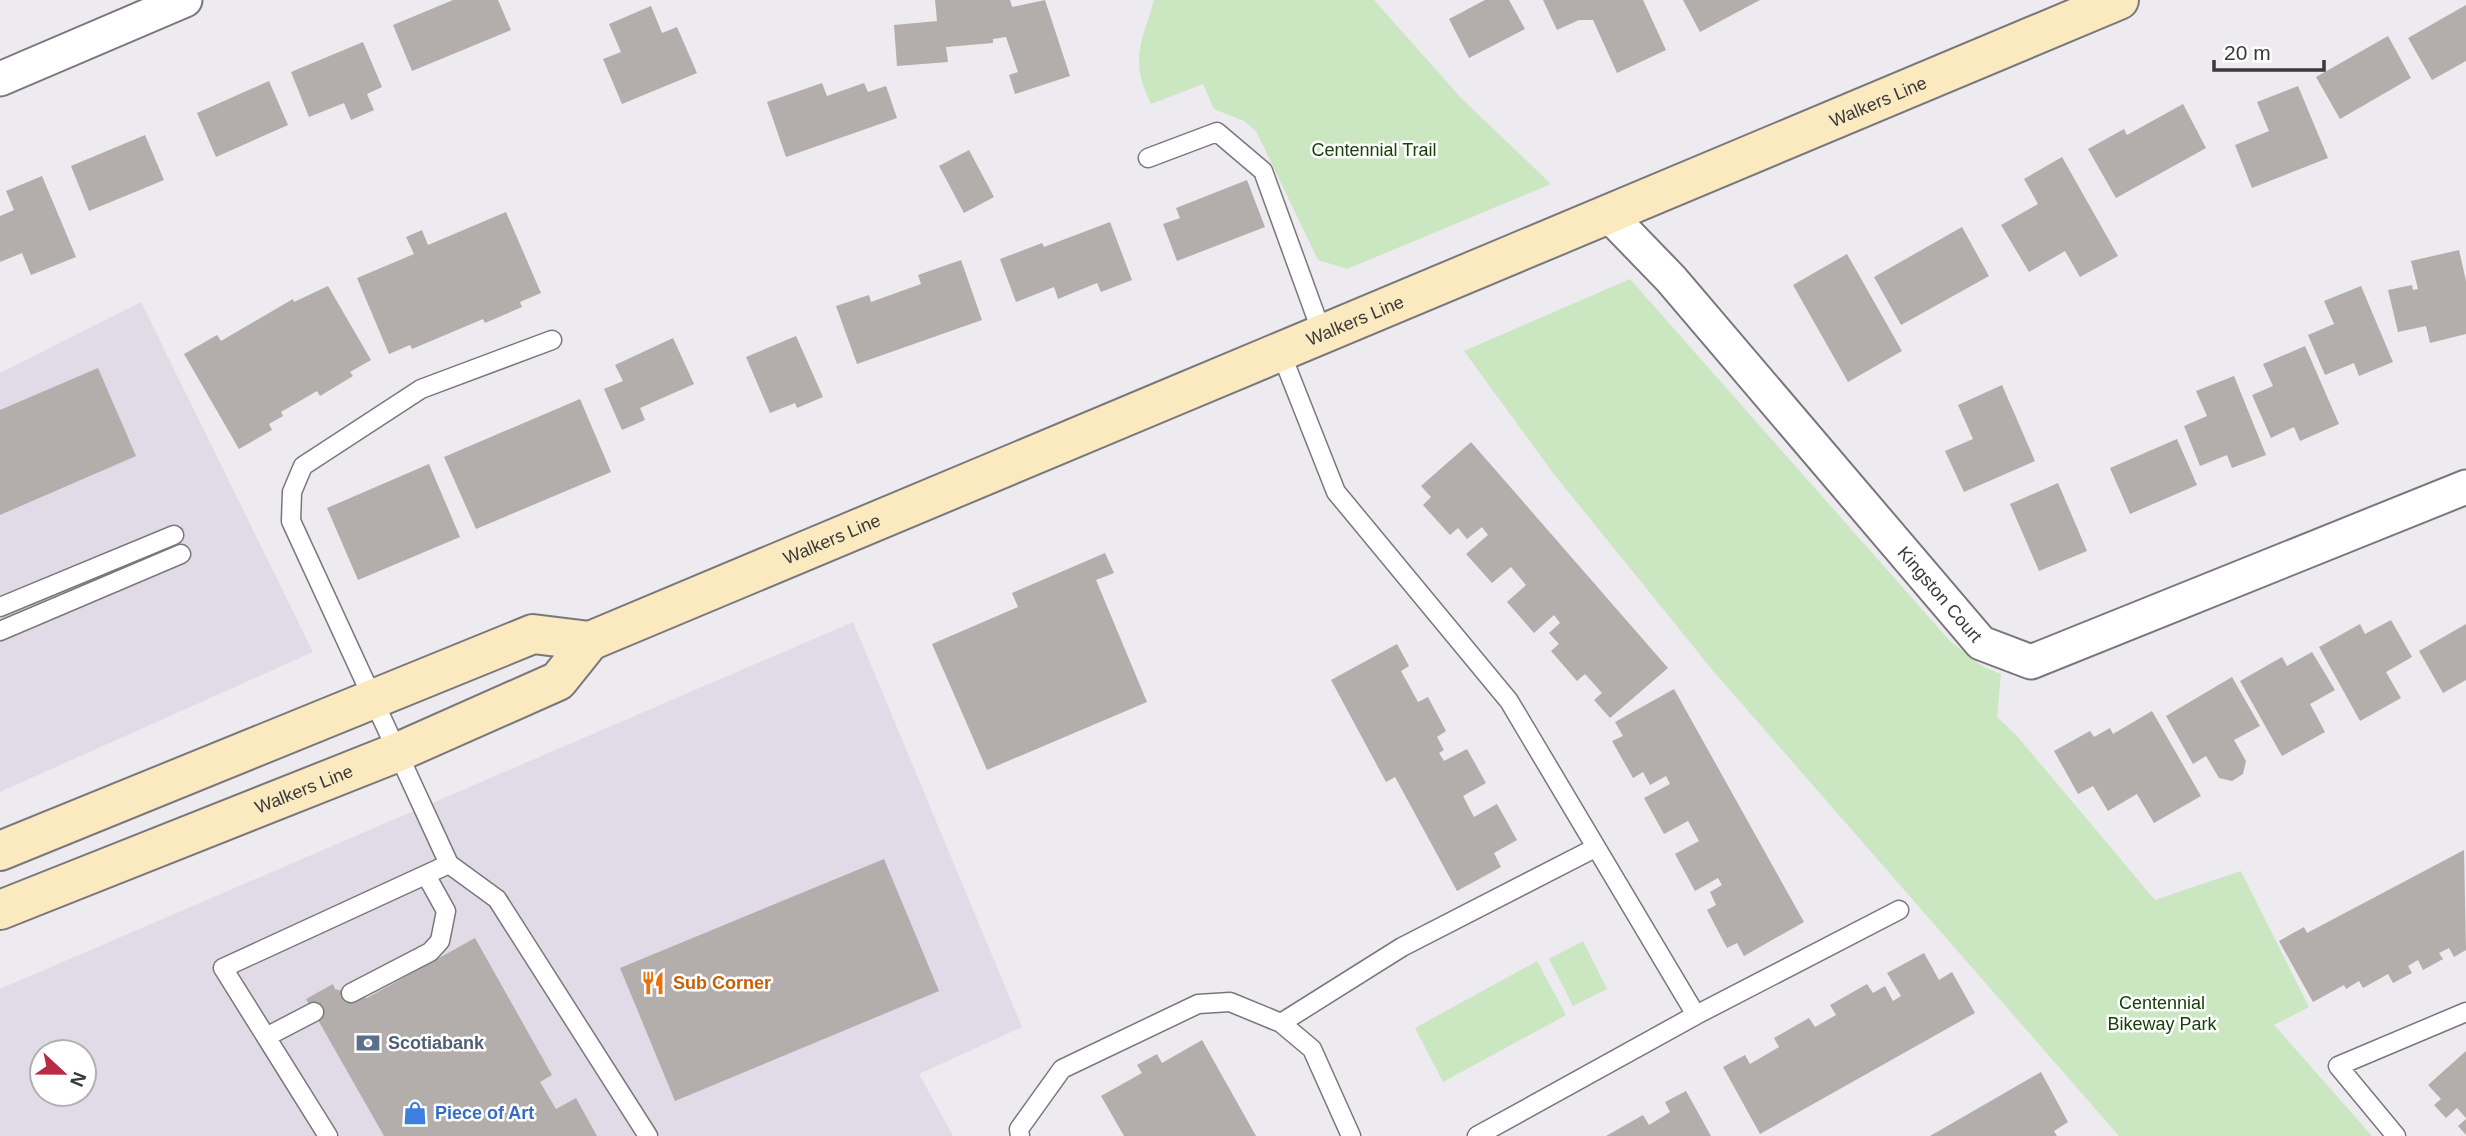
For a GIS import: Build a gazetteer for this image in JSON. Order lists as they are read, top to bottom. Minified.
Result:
{"streets":{"main road":["Walkers Line"],"street":["Kingston Court"]},"crossings":[["Walkers Line","Kingston Court"]],"parks":["Centennial Trail","Centennial Bikeway Park"],"places":{"restaurant":["Sub Corner"],"bank":["Scotiabank"],"shop":["Piece of Art"]},"scale_bar":"20 m","north":"right"}
